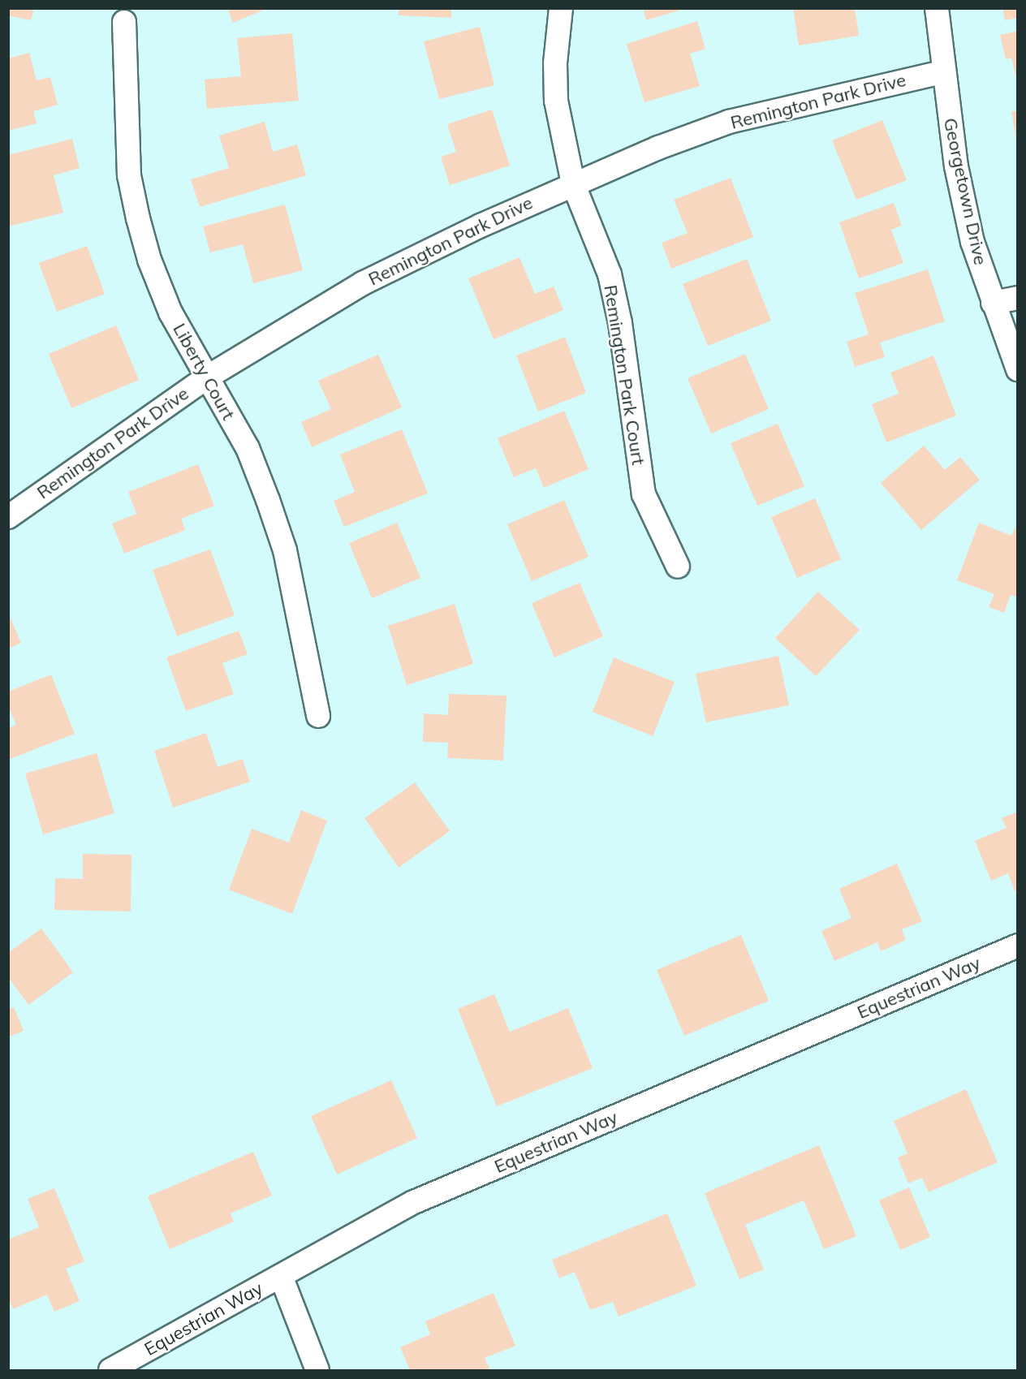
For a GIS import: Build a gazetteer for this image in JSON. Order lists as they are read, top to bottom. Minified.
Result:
{"streets":{"street":["Remington Park Drive","Georgetown Drive","Liberty Court","Remington Park Court","Equestrian Way"]},"crossings":[["Remington Park Drive","Georgetown Drive"],["Remington Park Drive","Liberty Court"],["Remington Park Drive","Remington Park Court"]]}
